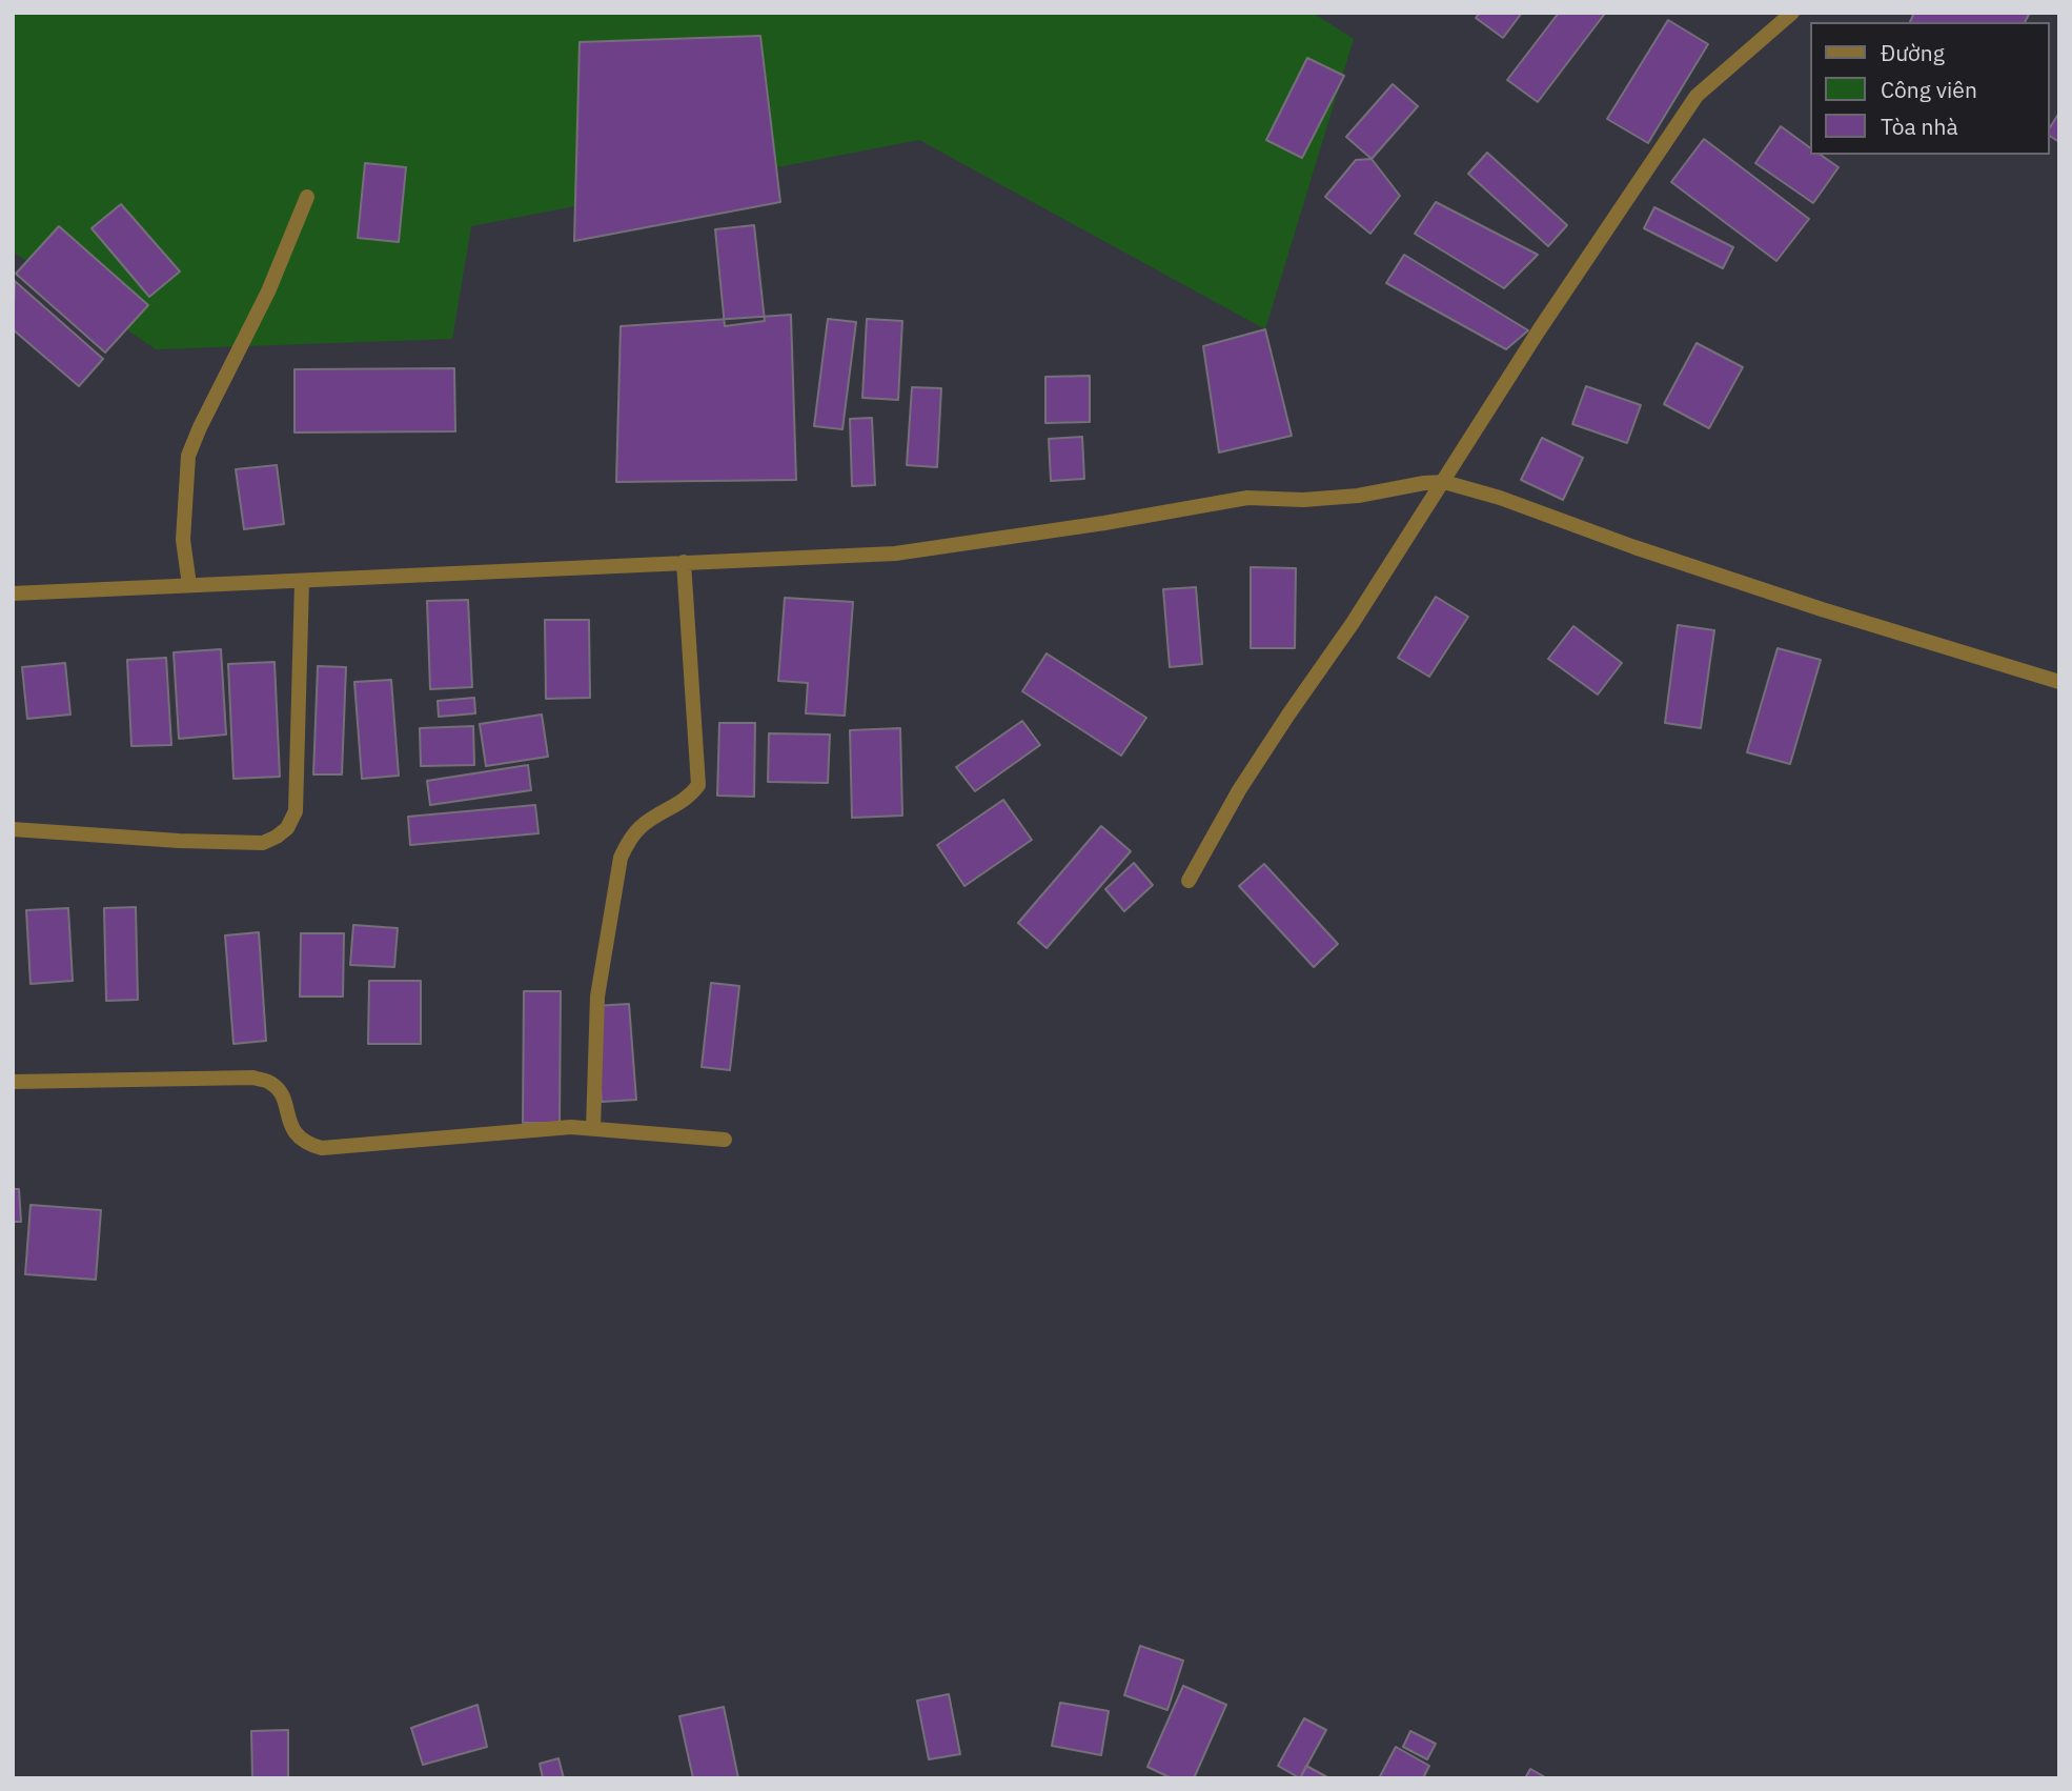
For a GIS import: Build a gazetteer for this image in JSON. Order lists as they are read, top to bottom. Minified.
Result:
{"legend":["Đường","Công viên","Tòa nhà"]}
